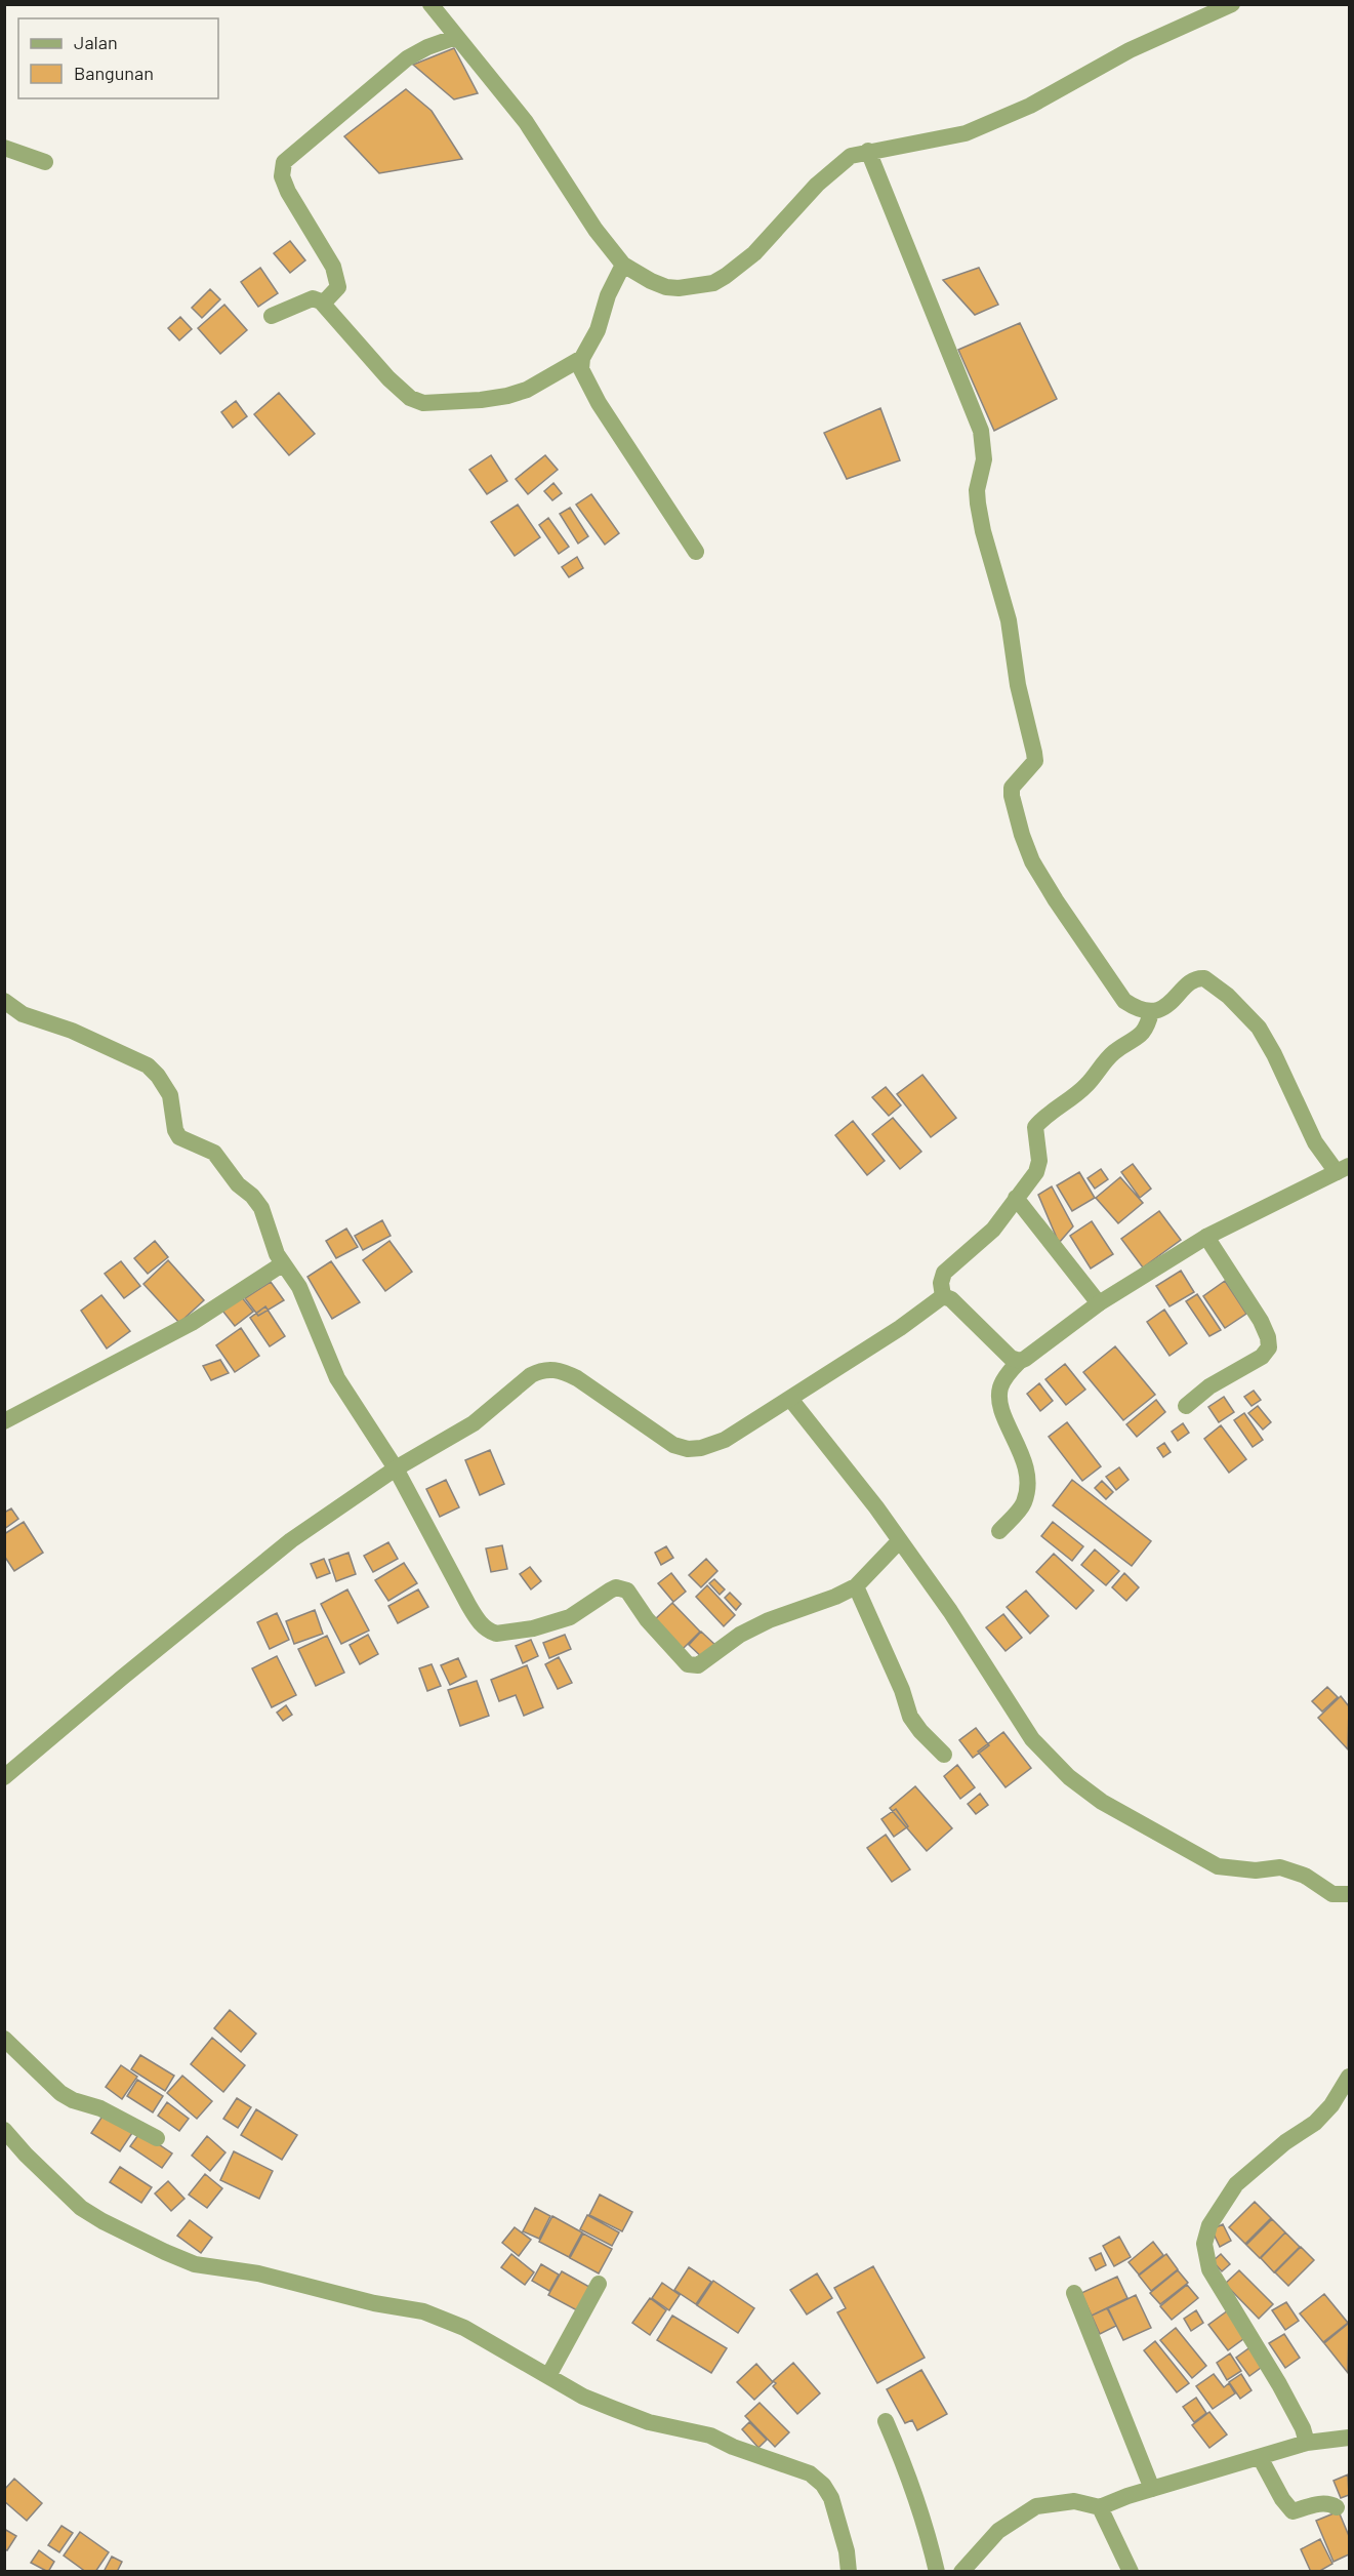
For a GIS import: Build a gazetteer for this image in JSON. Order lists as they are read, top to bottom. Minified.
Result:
{"legend":["Jalan","Bangunan"]}
